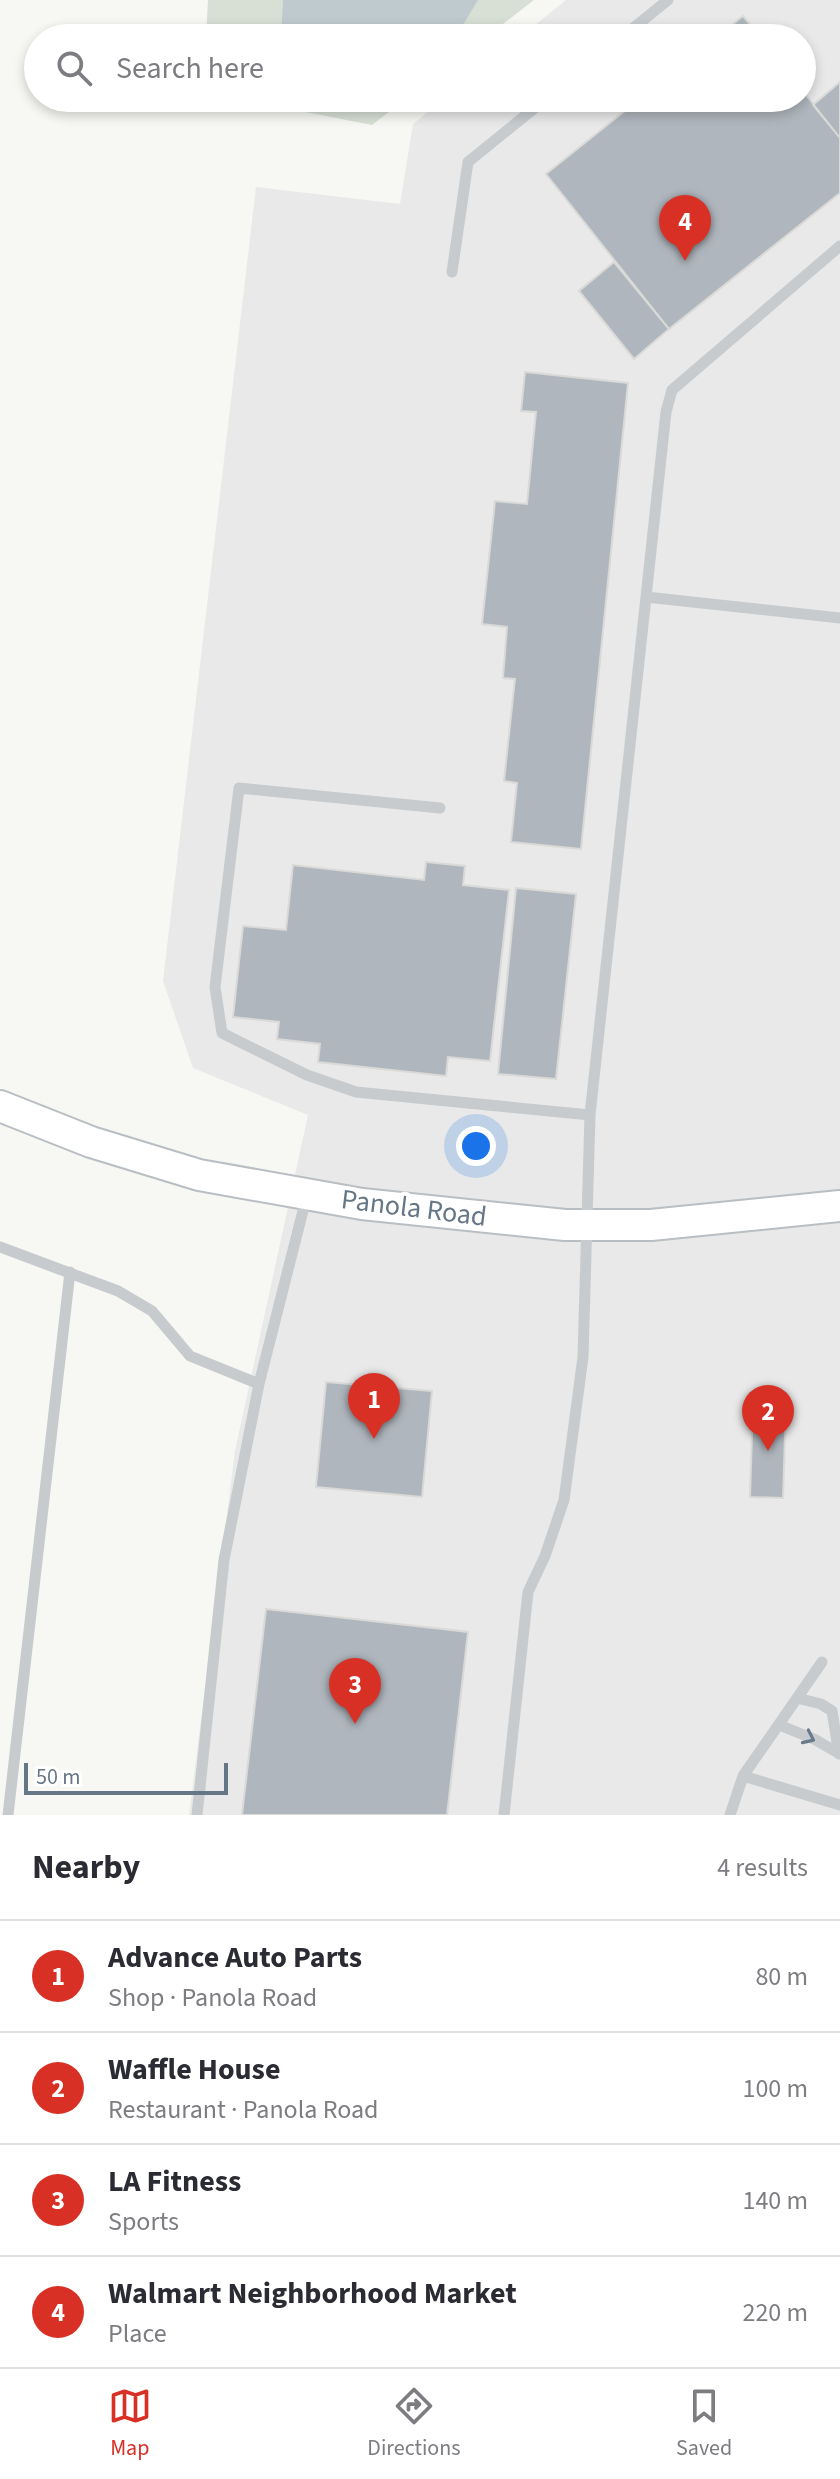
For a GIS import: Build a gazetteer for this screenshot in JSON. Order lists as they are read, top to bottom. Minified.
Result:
{"streets":{"main road":["Panola Road"]},"scale_bar":"50 m","page":{"search":"Search here","pins":["4","1","2","3"],"scale":"50 m","heading":["Nearby","4 results"],"list":[{"mark":"1","name":"Advance Auto Parts","note":"Shop · Panola Road","value":"80 m"},{"mark":"2","name":"Waffle House","note":"Restaurant · Panola Road","value":"100 m"},{"mark":"3","name":"LA Fitness","note":"Sports","value":"140 m"},{"mark":"4","name":"Walmart Neighborhood Market","note":"Place","value":"220 m"}],"nav":["Map","Directions","Saved"]}}
